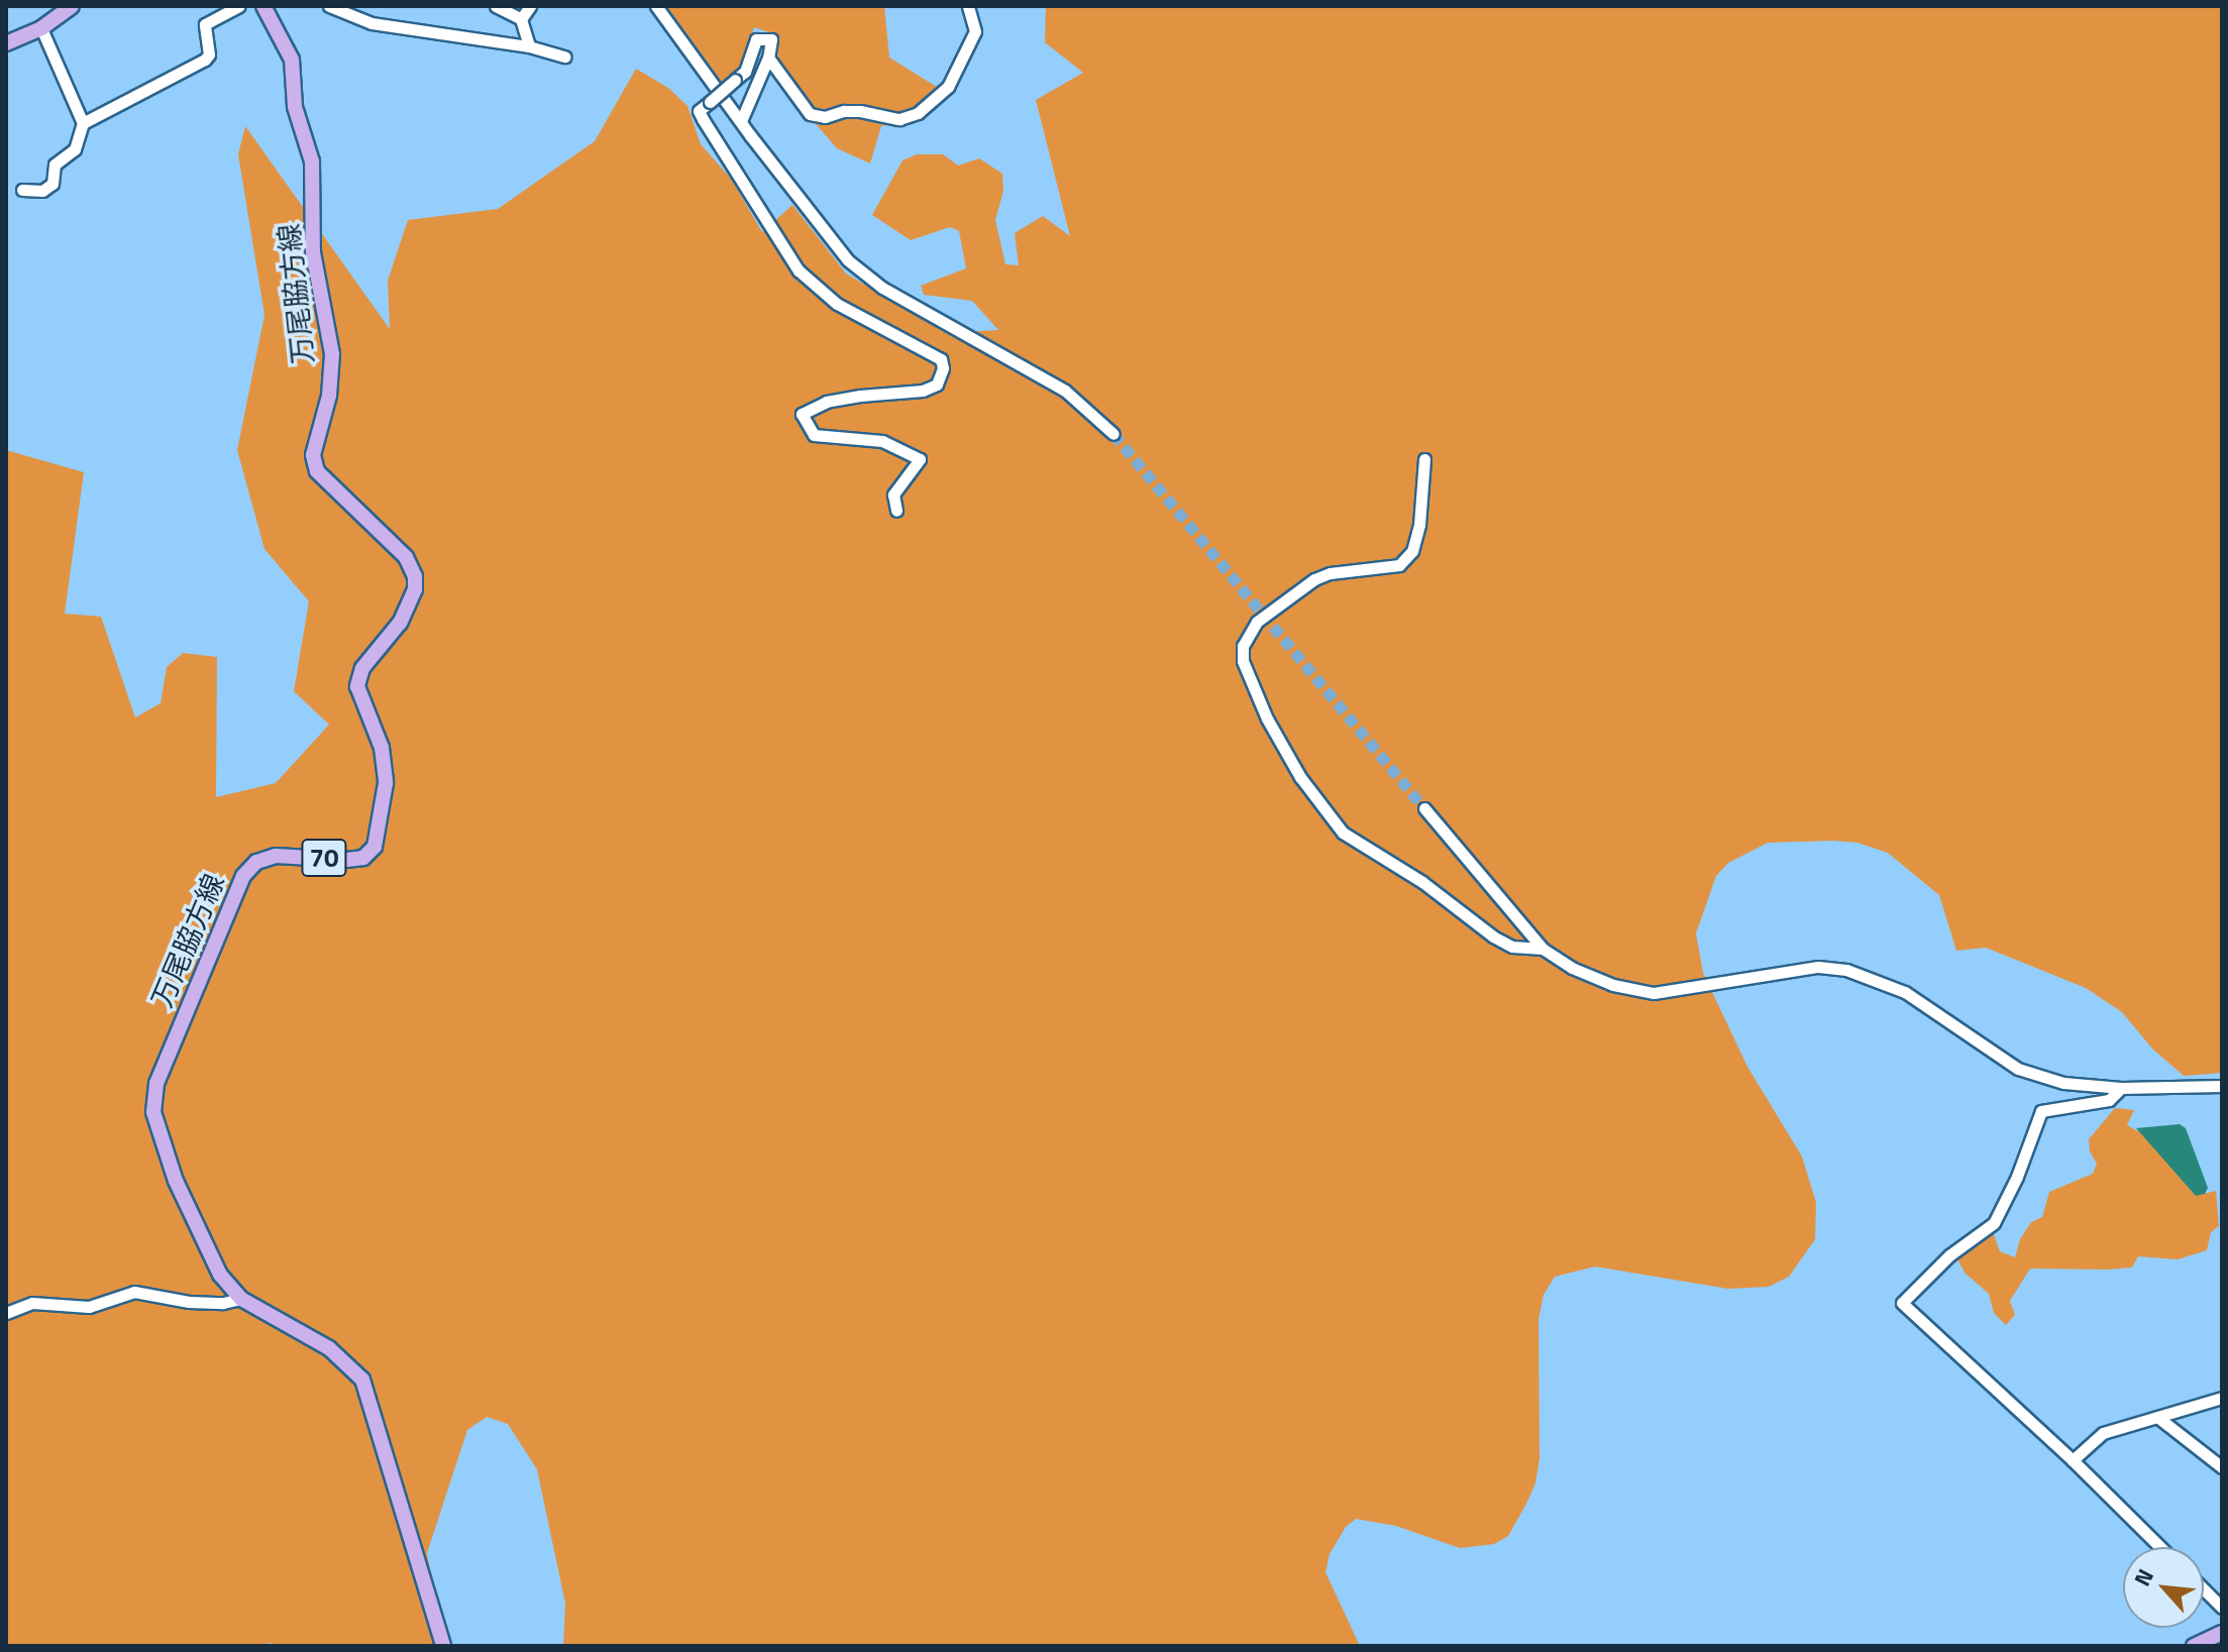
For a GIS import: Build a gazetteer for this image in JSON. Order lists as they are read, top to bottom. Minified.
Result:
{"streets":{"main road":["万尾脇方線","70"]},"north":"top left"}
